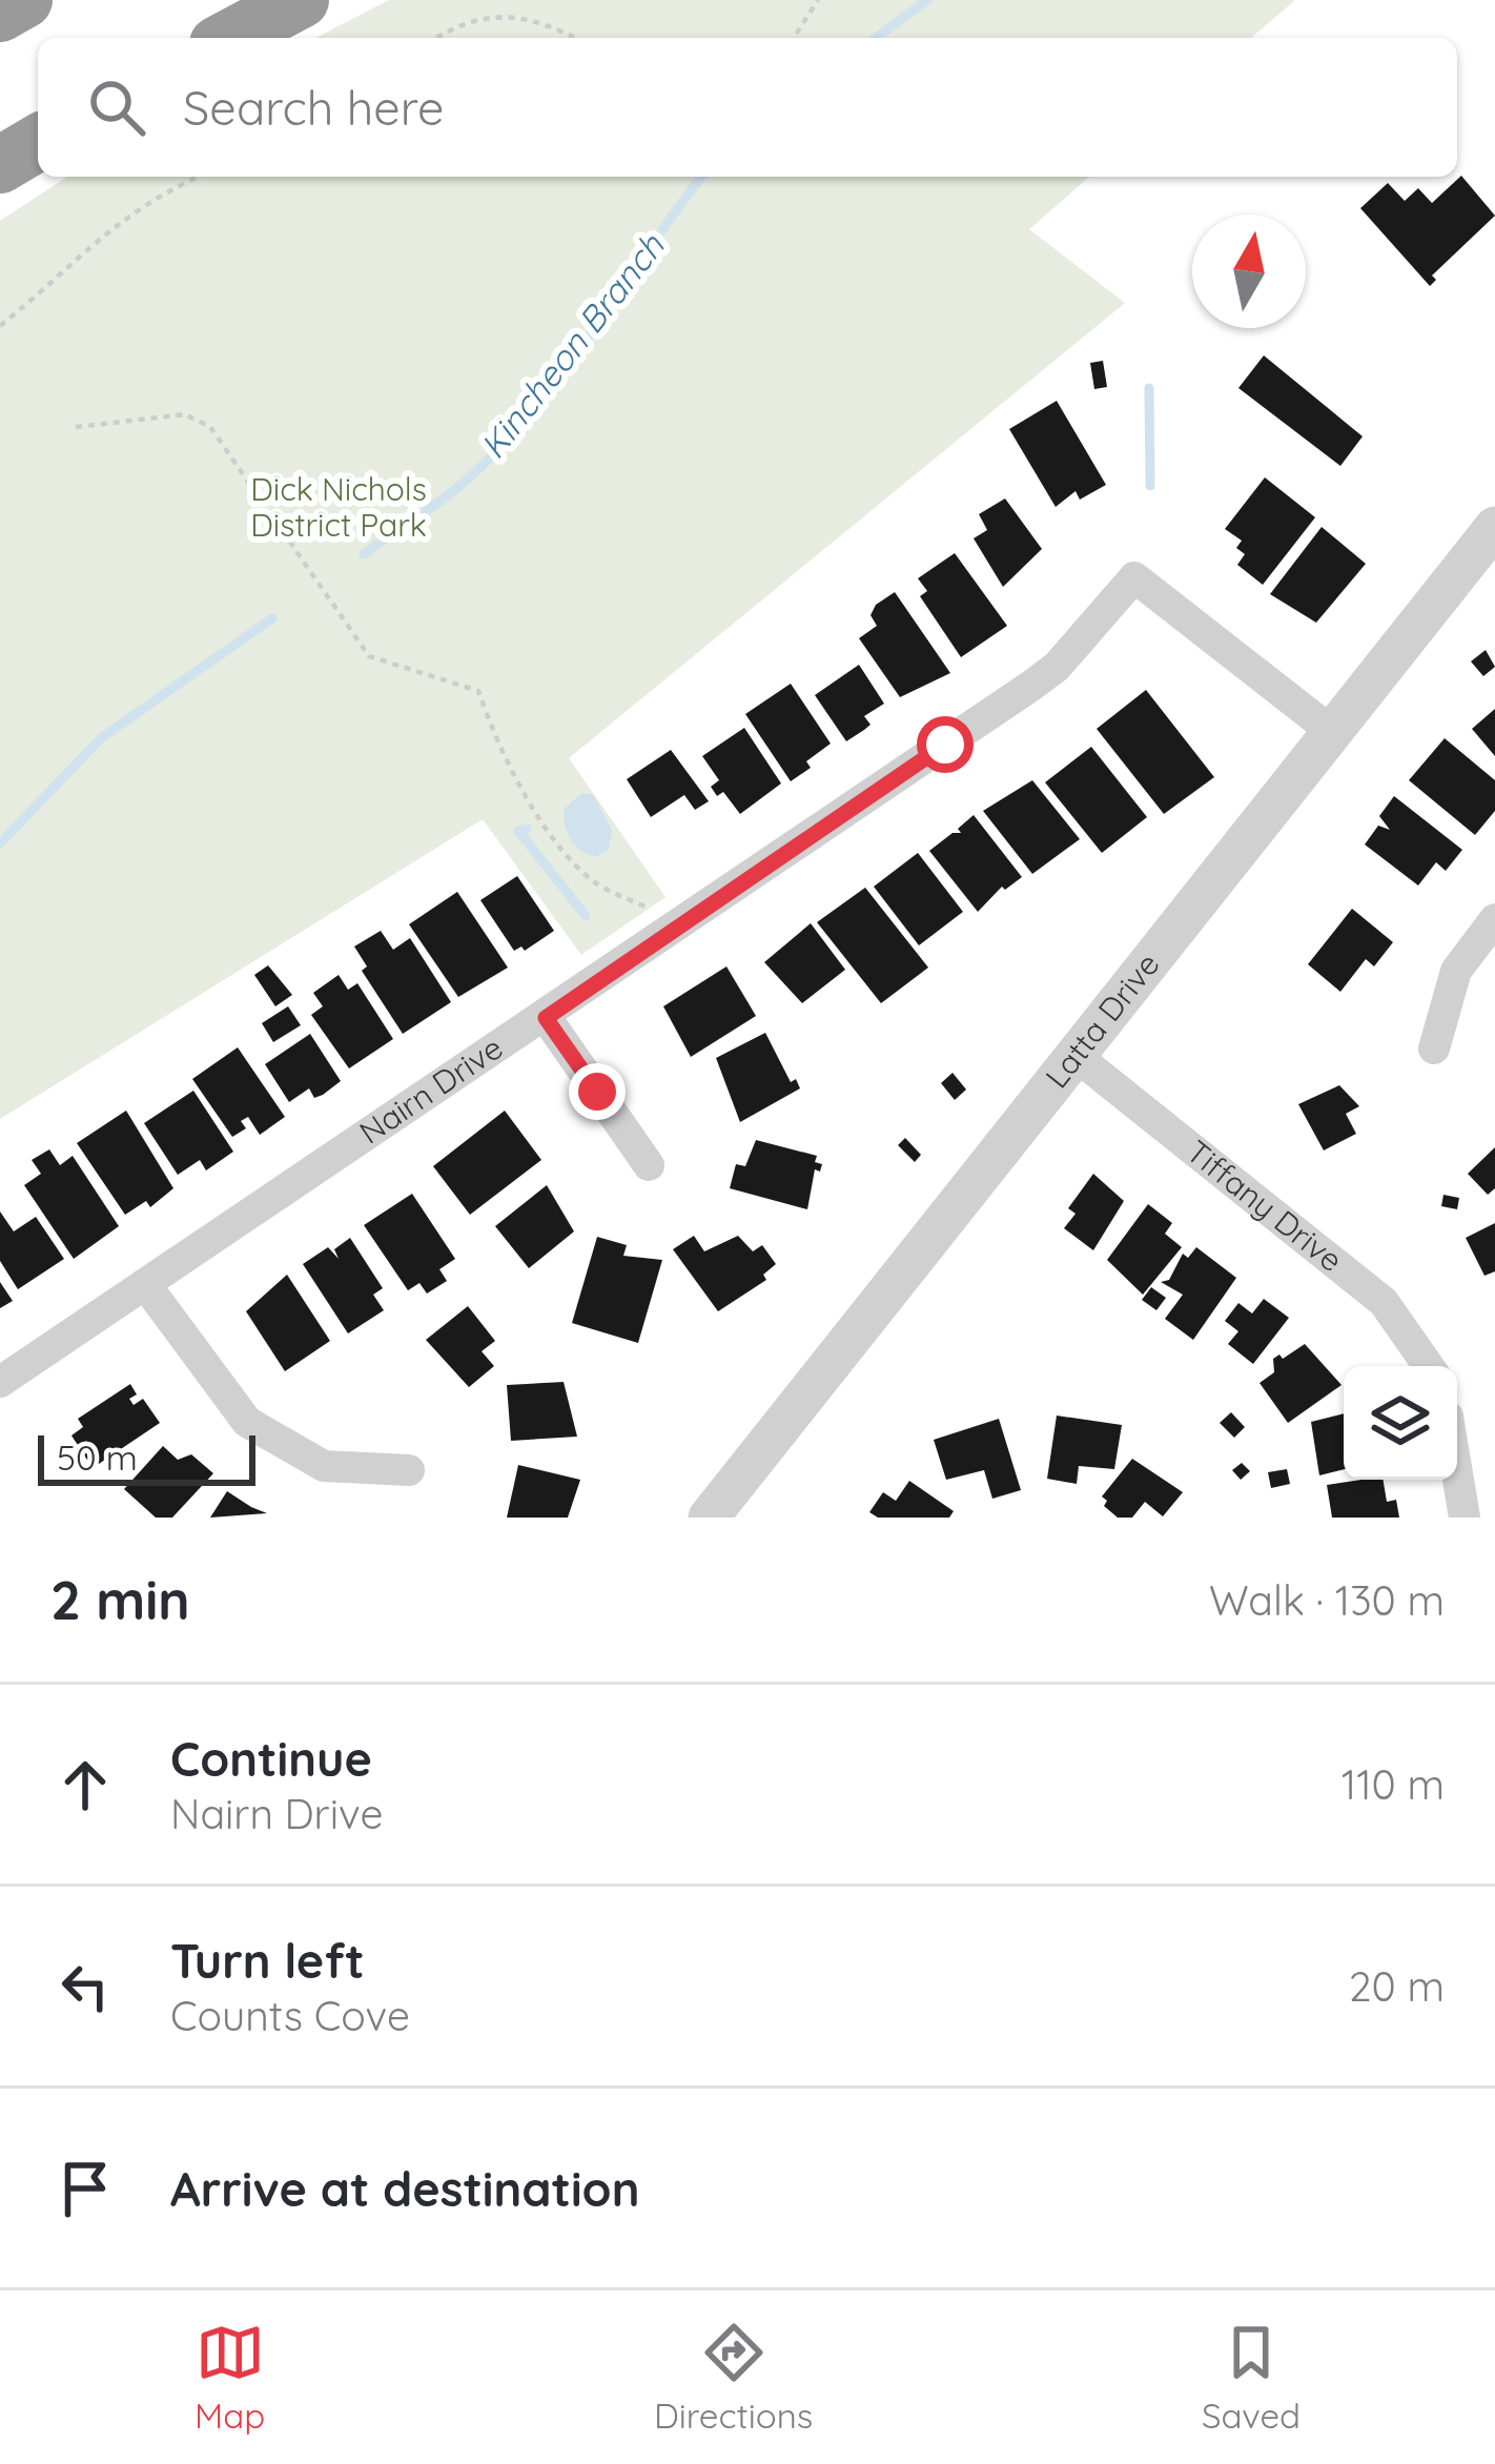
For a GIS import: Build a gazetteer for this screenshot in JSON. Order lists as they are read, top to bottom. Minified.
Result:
{"streets":{"street":["Latta Drive","Nairn Drive","Tiffany Drive"]},"crossings":[["Latta Drive","Nairn Drive"],["Latta Drive","Tiffany Drive"]],"water":["Kincheon Branch"],"parks":["Dick Nichols District Park"],"scale_bar":"50 m","north":"top","page":{"search":"Search here","scale":"50 m","heading":["2 min","Walk · 130 m"],"list":[["Continue","Nairn Drive","110 m"],["Turn left","Counts Cove","20 m"],"Arrive at destination"],"nav":["Map","Directions","Saved"]}}
